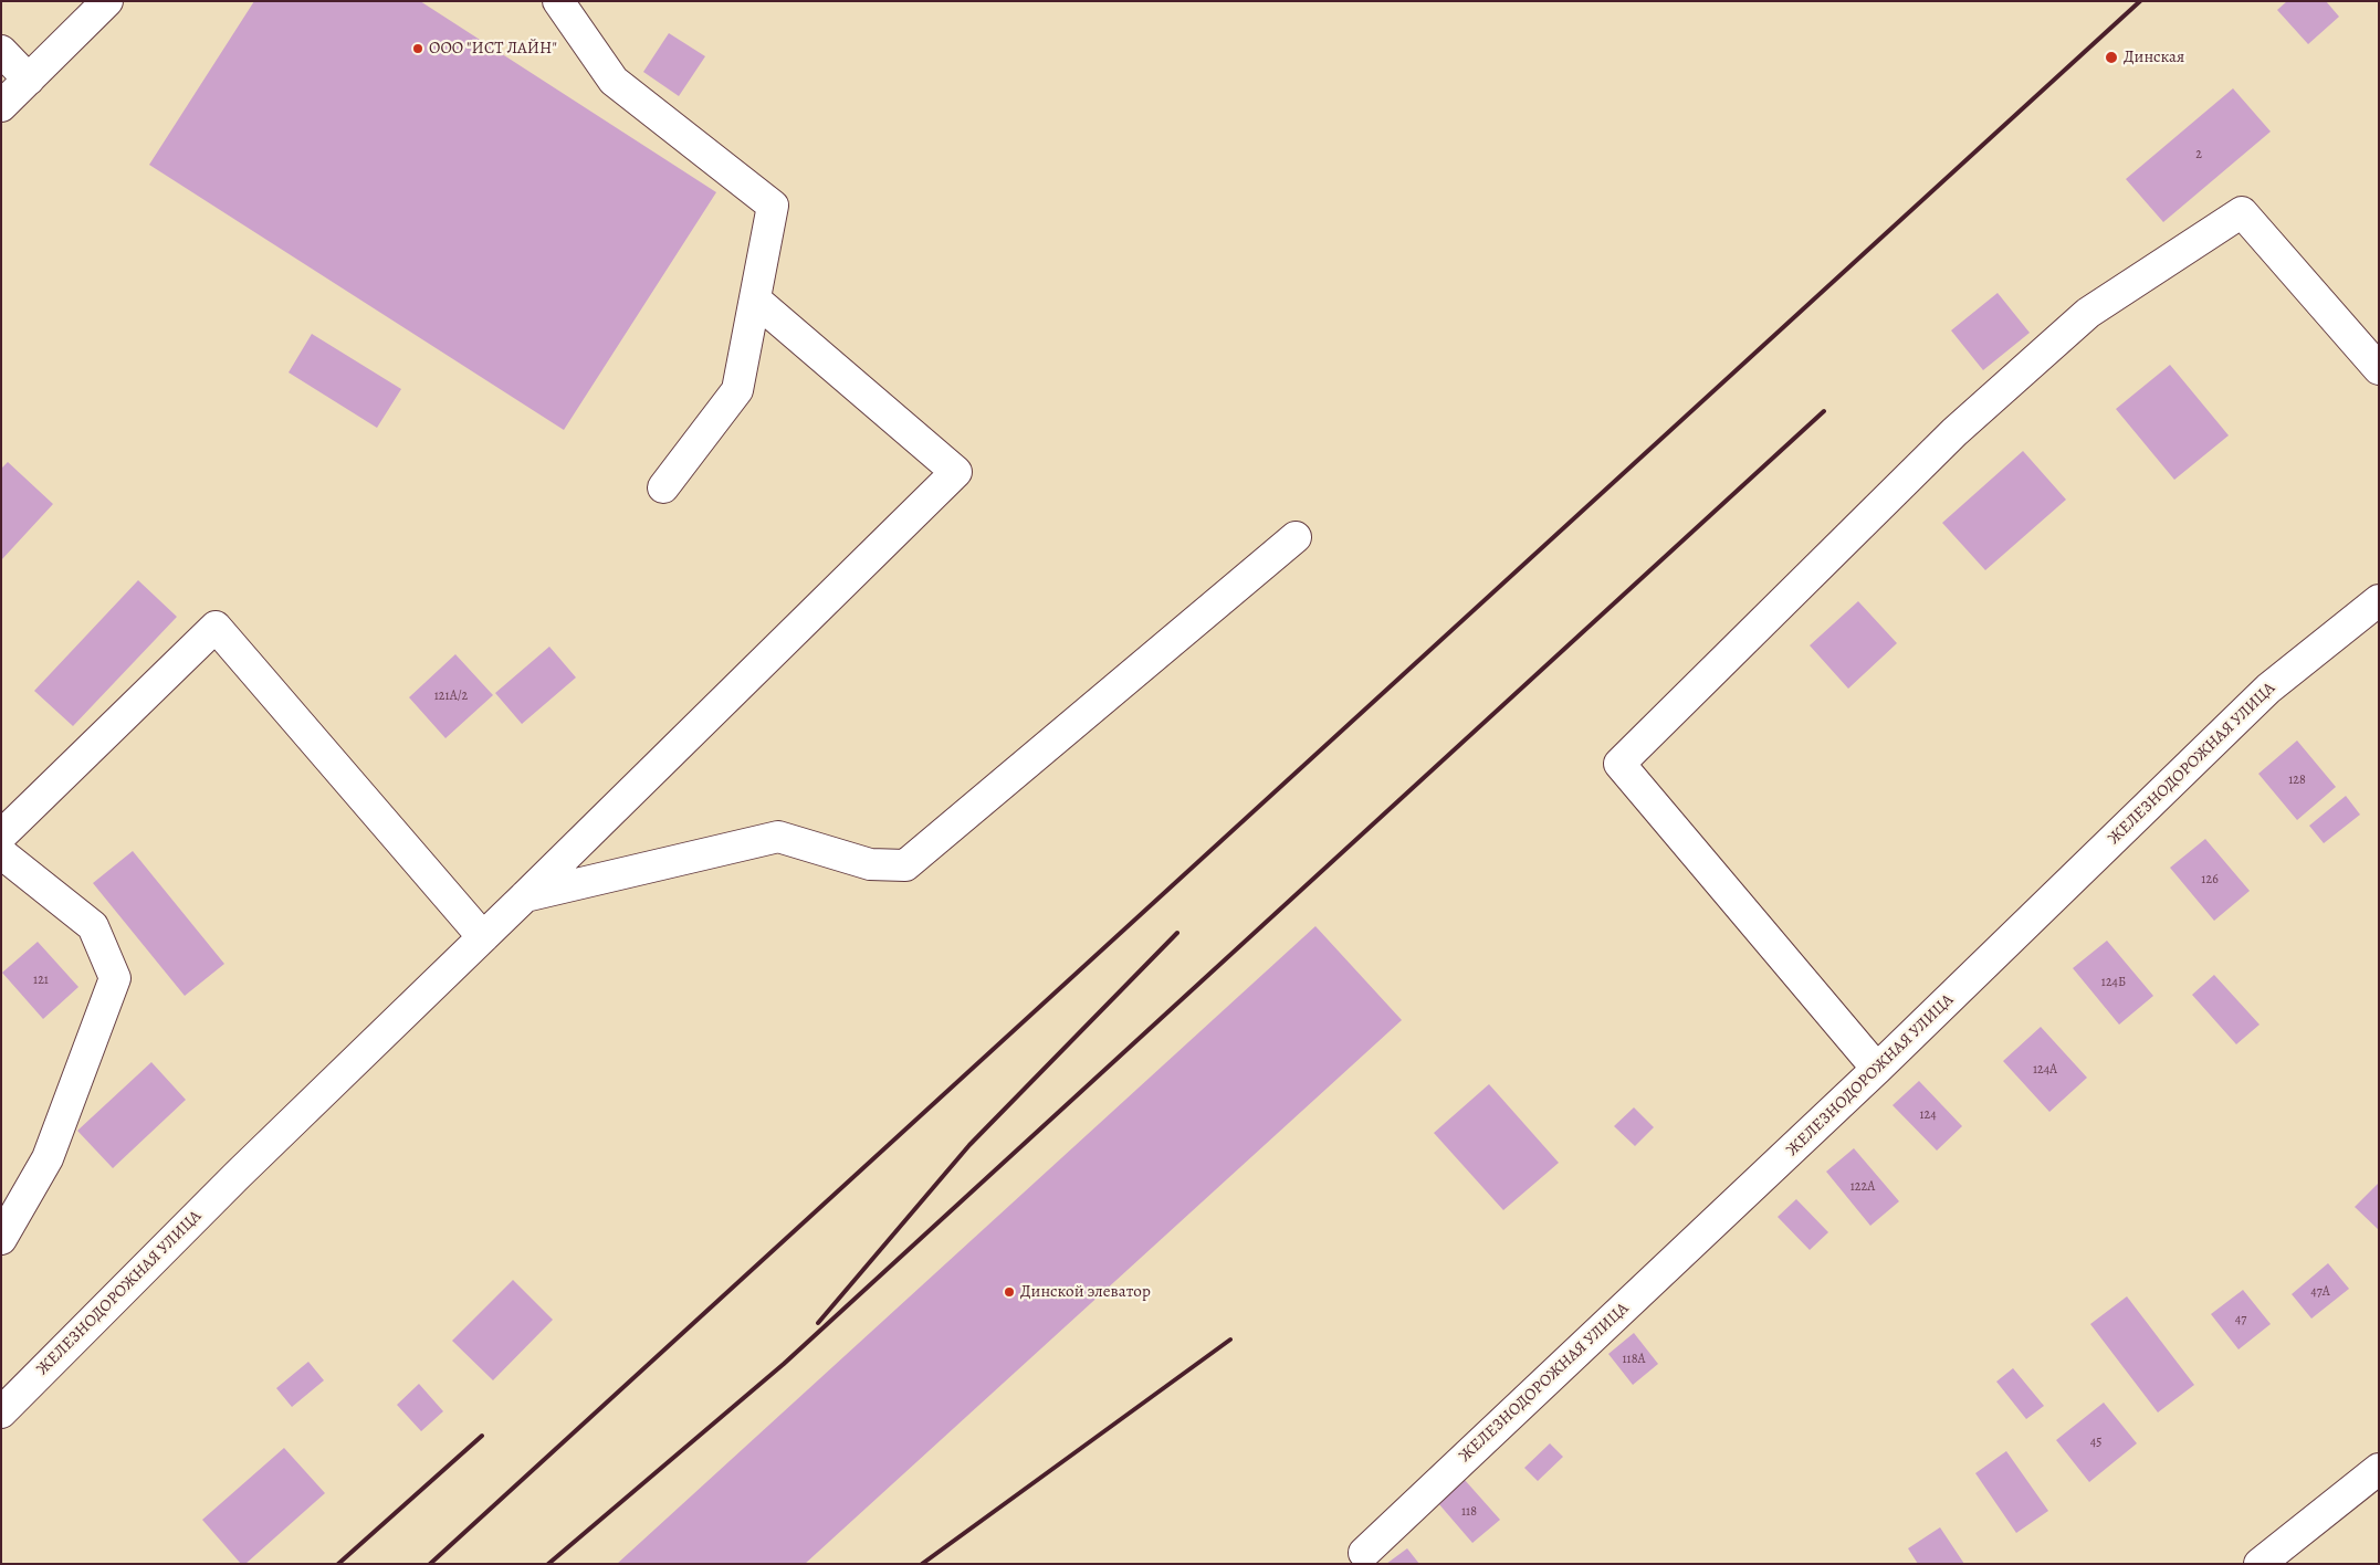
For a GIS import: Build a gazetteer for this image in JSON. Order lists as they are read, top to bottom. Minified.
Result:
{"streets":{"street":["ЖЕЛЕЗНОДОРОЖНАЯ УЛИЦА"]},"places":["ООО \"ИСТ ЛАЙН\"","Динская","Динской элеватор"],"house_numbers":["2","121А/2","128","126","121","124Б","124А","124","122А","47А","47","118А","45","118"]}
